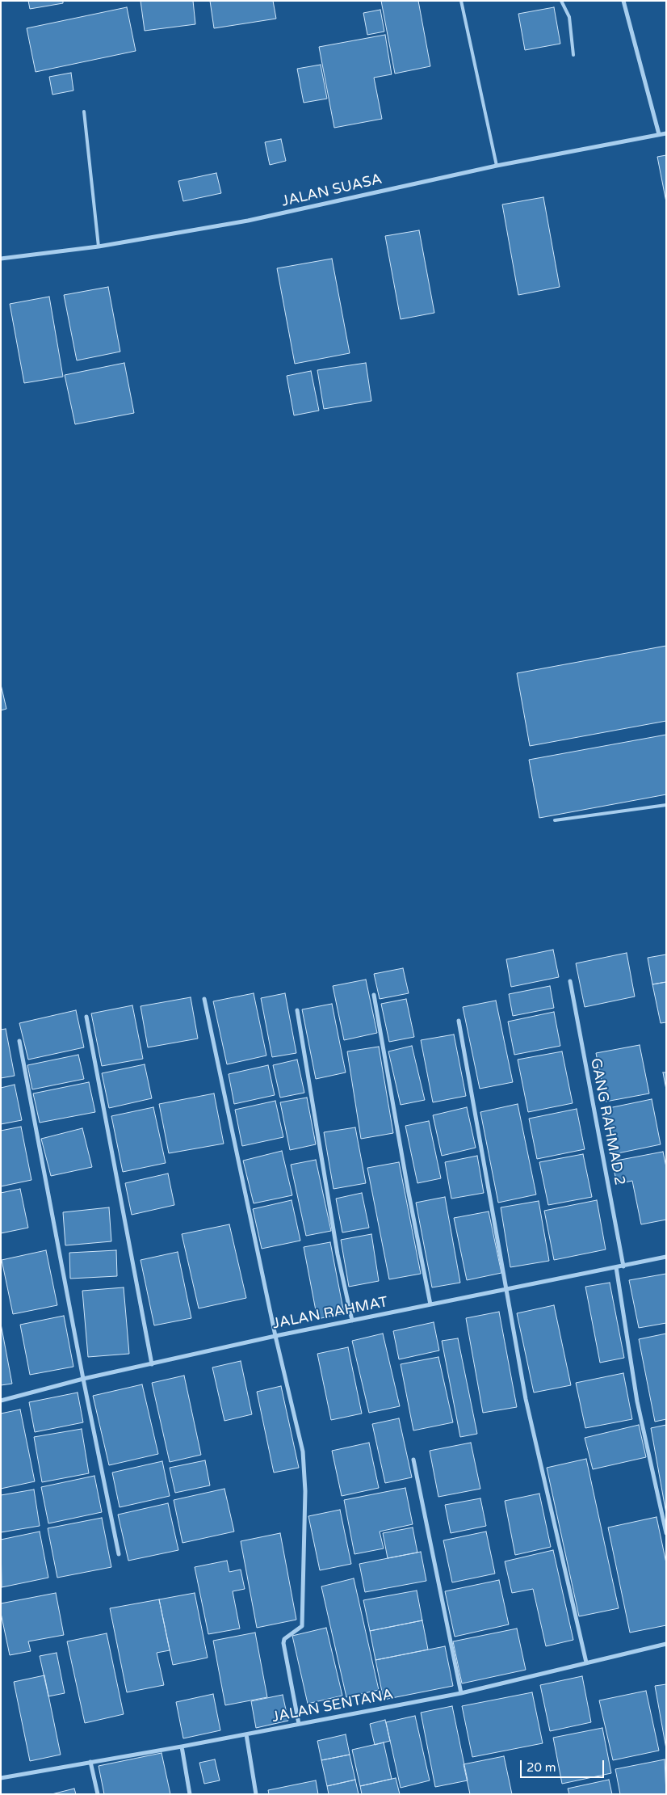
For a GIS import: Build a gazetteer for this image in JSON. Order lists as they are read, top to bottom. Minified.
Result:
{"streets":{"street":["JALAN SUASA","GANG RAHMAD 2","JALAN RAHMAT","JALAN SENTANA"]},"crossings":[["GANG RAHMAD 2","JALAN RAHMAT"]],"scale_bar":"20 m"}
